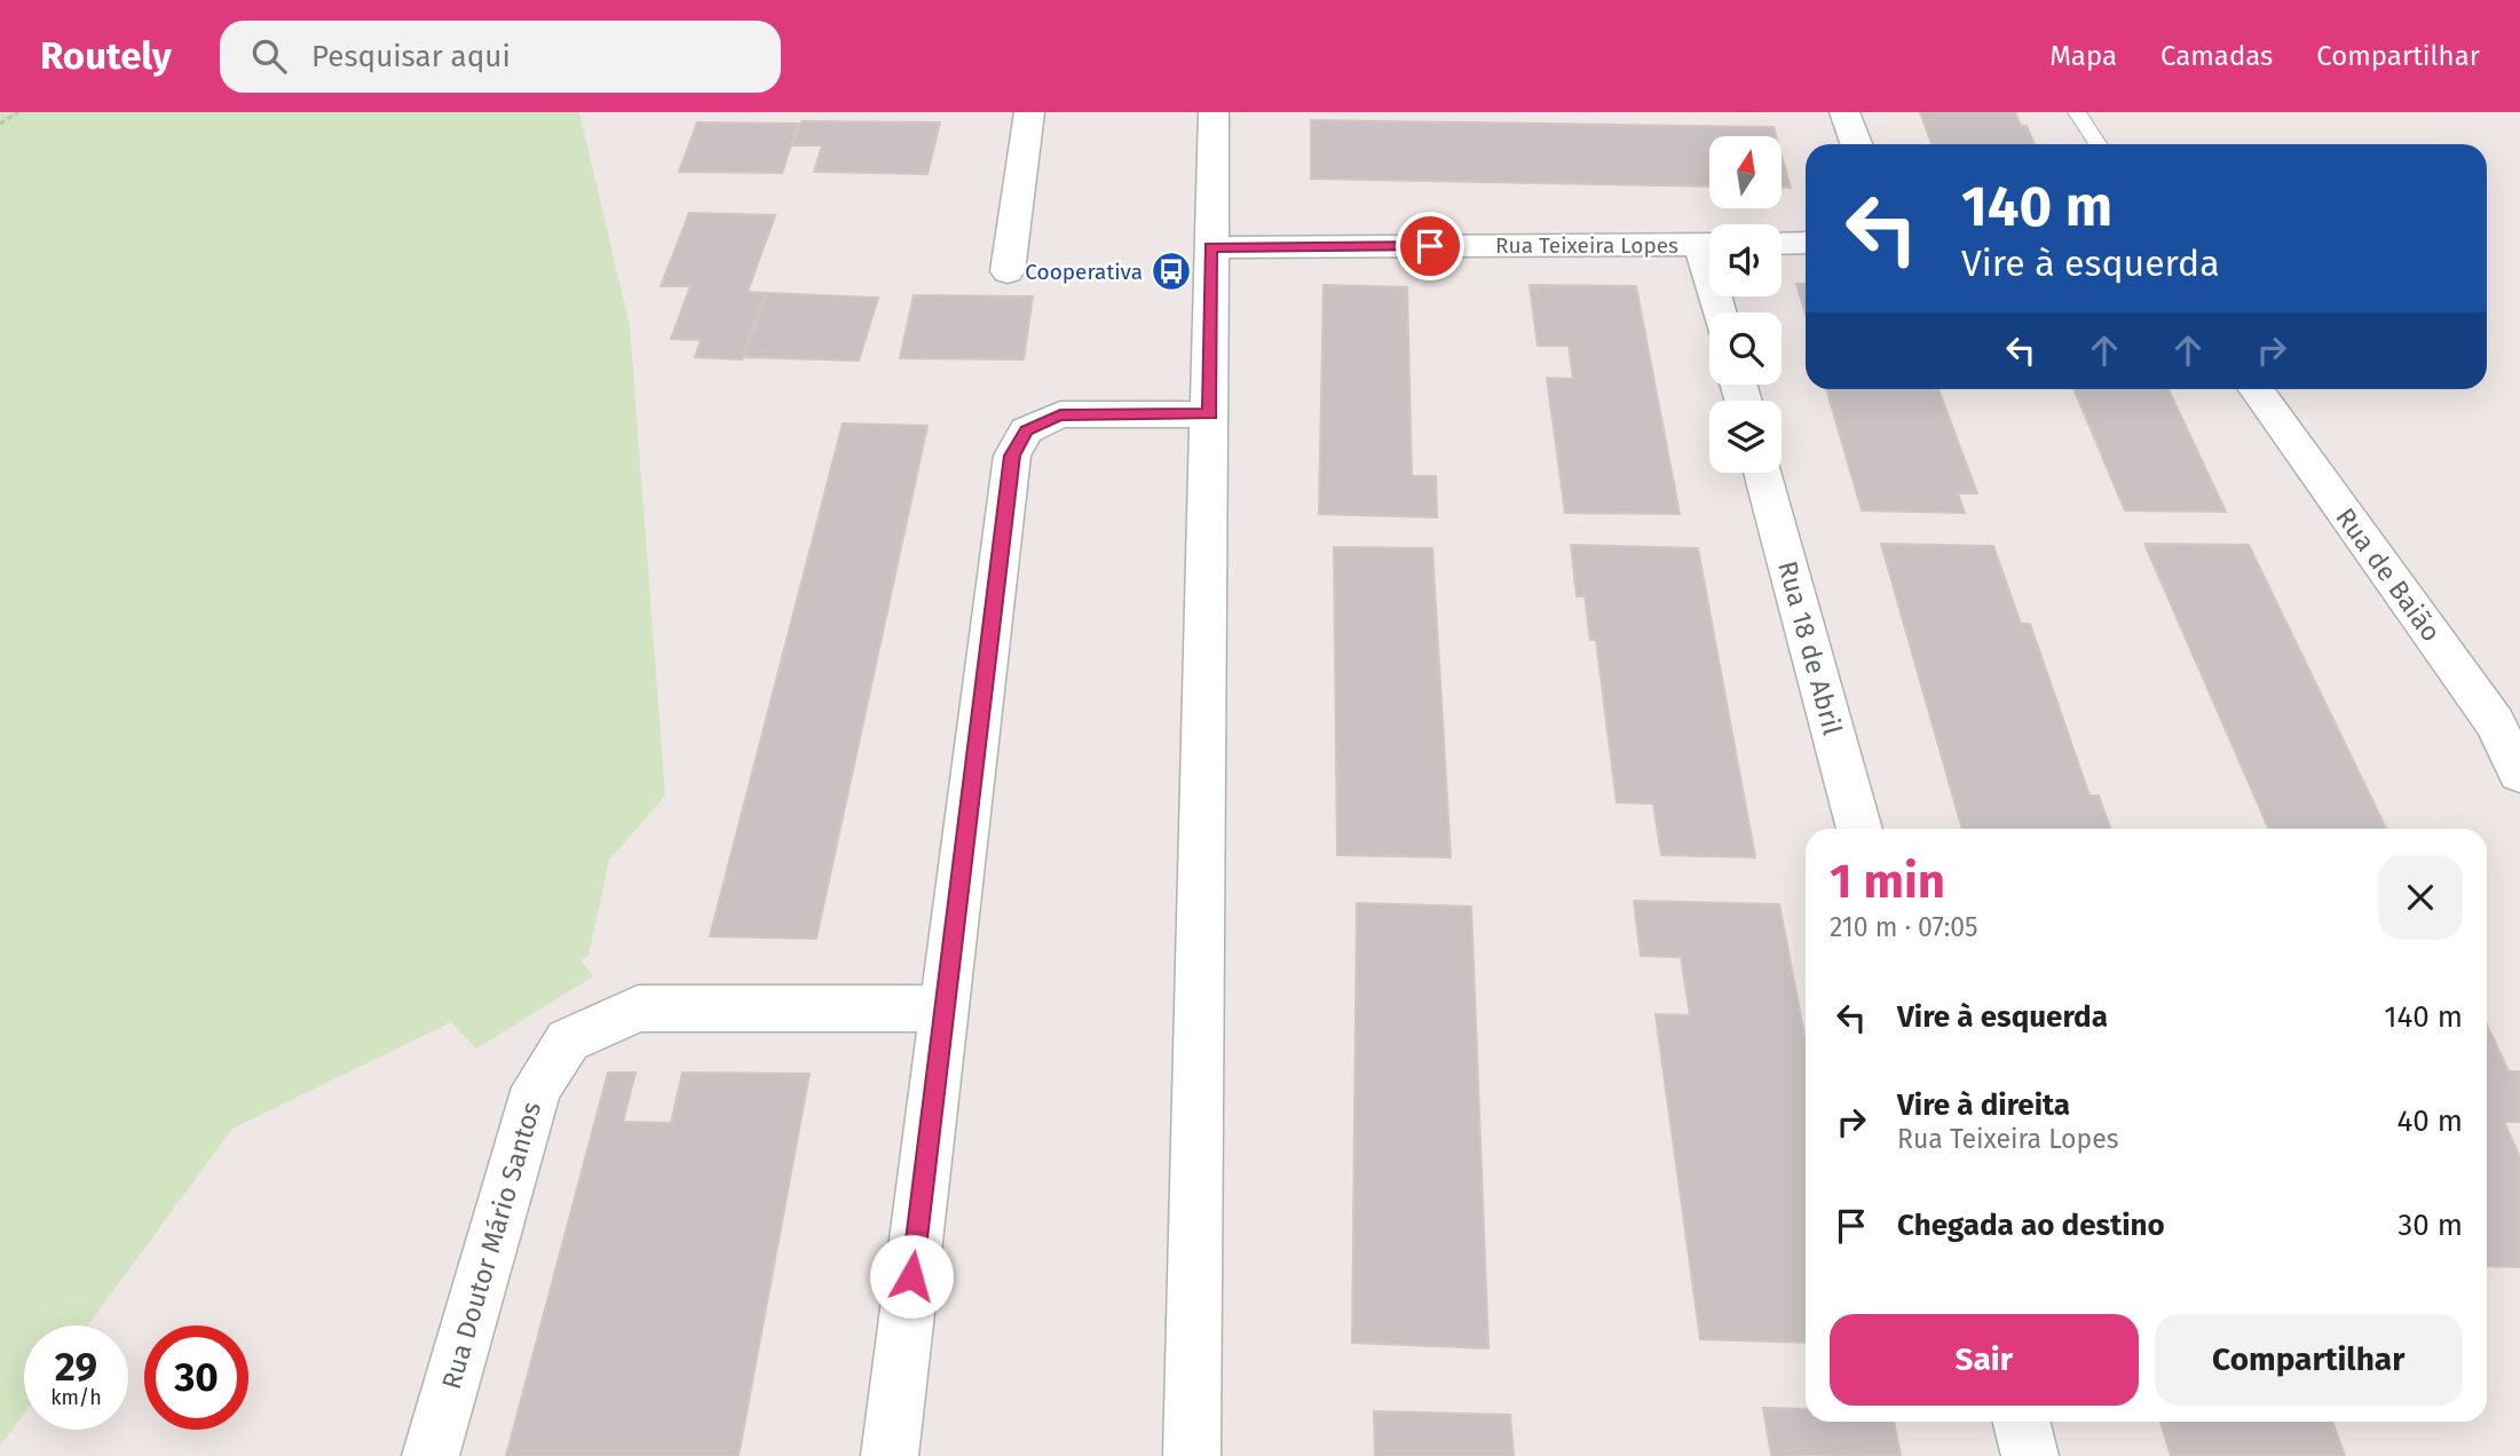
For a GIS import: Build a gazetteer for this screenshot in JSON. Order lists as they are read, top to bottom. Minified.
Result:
{"streets":{"street":["Rua Teixeira Lopes","Rua de Baião","Rua 18 de Abril","Rua Doutor Mário Santos"]},"places":{"bus stop":["Cooperativa"]},"north":"top","page":{"header":"Routely","search":"Pesquisar aqui","nav":["Mapa","Camadas","Compartilhar"],"turn":["140 m","Vire à esquerda"],"heading":["1 min","210 m · 07:05"],"list":[{"name":"Vire à esquerda","value":"140 m"},{"name":"Vire à direita","note":"Rua Teixeira Lopes","value":"40 m"},{"name":"Chegada ao destino","value":"30 m"}],"buttons":["Sair","Compartilhar"],"speed":"29 km/h","limit":"30"}}
